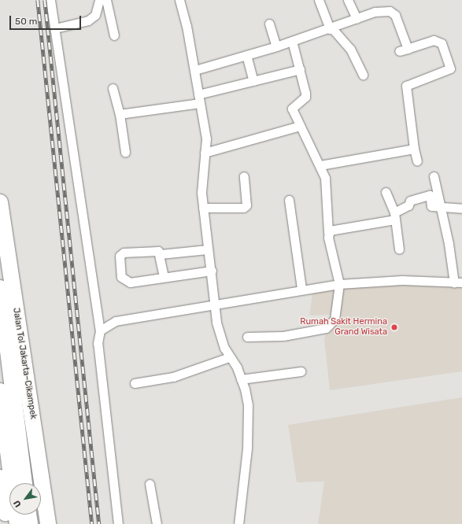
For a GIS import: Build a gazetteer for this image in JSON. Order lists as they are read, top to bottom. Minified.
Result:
{"streets":{"highway":["Jalan Tol Jakarta–Cikampek"]},"places":["Rumah Sakit Hermina Grand Wisata"],"scale_bar":"50 m","north":"bottom left"}
